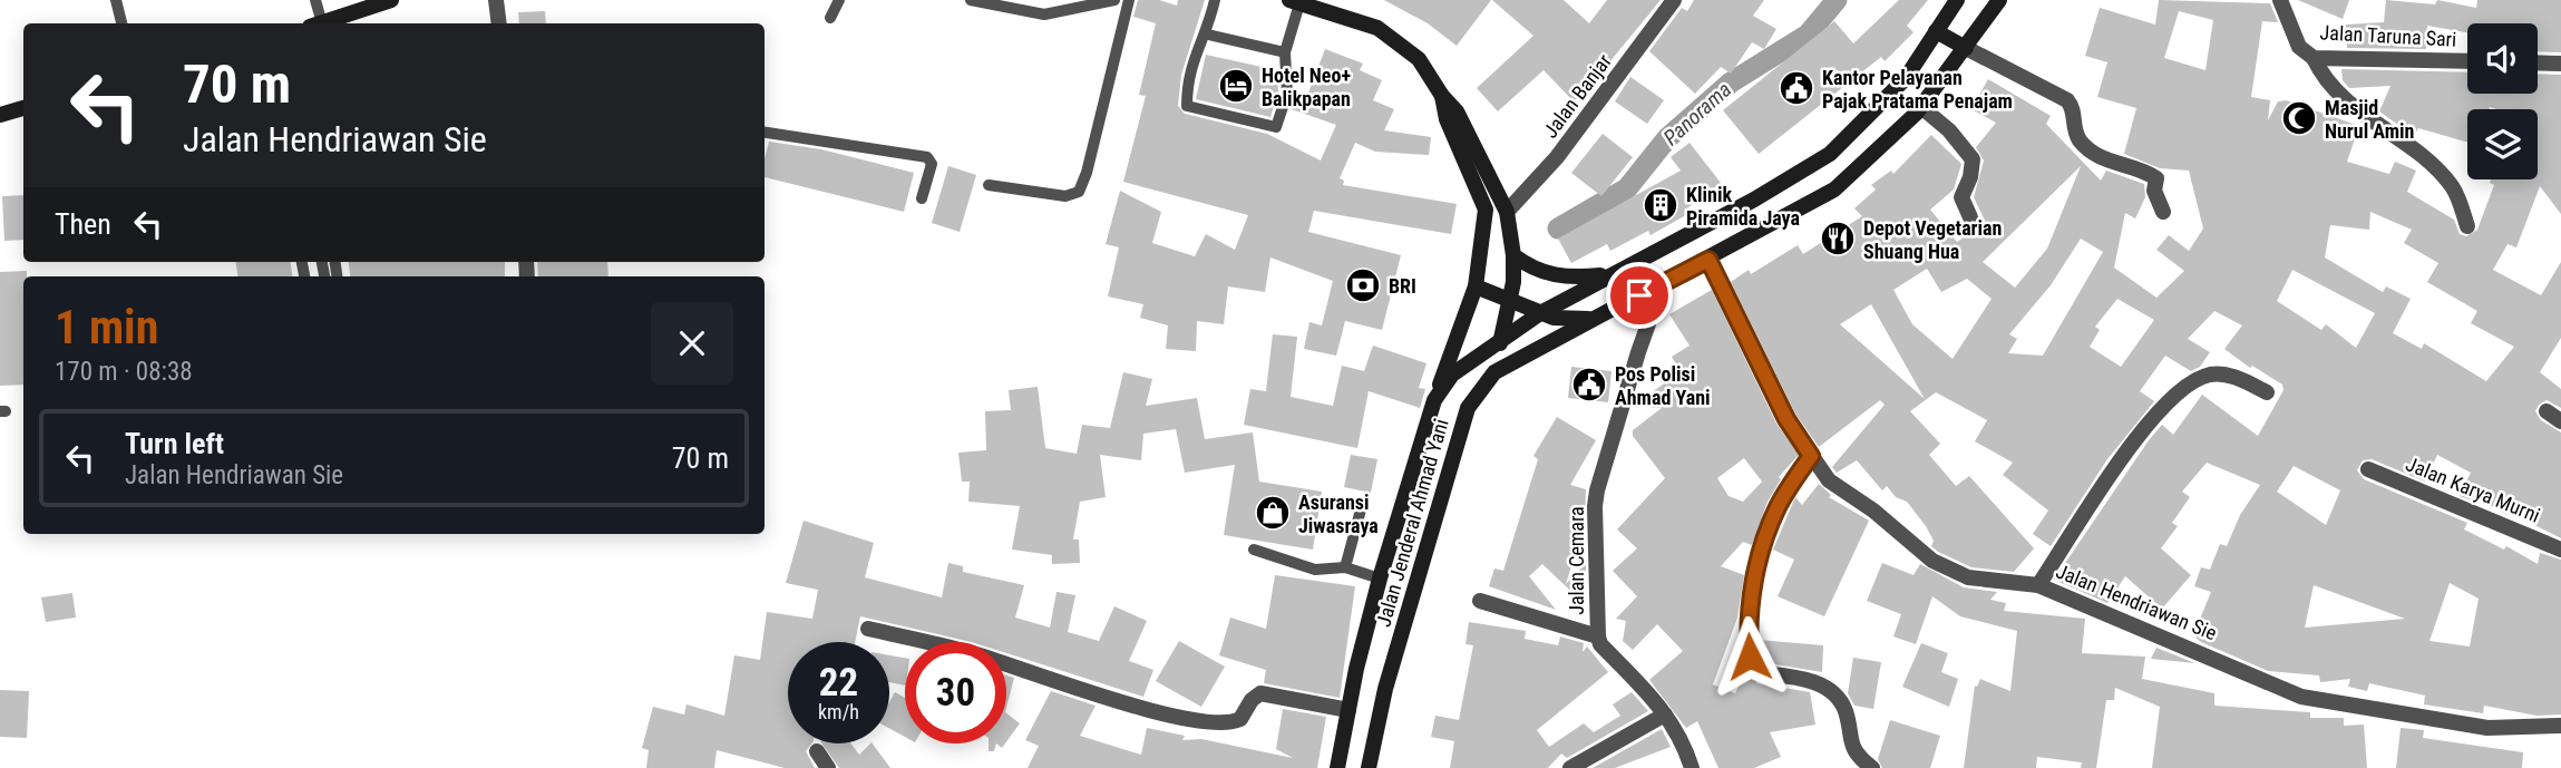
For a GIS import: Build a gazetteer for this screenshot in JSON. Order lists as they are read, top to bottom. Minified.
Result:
{"streets":{"main road":["Jalan Jenderal Ahmad Yani"],"street":["Jalan Taruna Sari","Jalan Banjar","Jalan Karya Murni","Jalan Cemara","Jalan Hendriawan Sie"]},"crossings":[["Jalan Jenderal Ahmad Yani","Jalan Cemara"],["Jalan Jenderal Ahmad Yani","Jalan Hendriawan Sie"]],"water":["Panorama"],"places":{"hotel":["Hotel Neo+ Balikpapan"],"public building":["Kantor Pelayanan Pajak Pratama Penajam","Pos Polisi Ahmad Yani"],"mosque":["Masjid Nurul Amin"],"building":["Klinik Piramida Jaya"],"restaurant":["Depot Vegetarian Shuang Hua"],"bank":["BRI"],"shop":["Asuransi Jiwasraya"]},"page":{"turn":["70 m","Jalan Hendriawan Sie"],"then":"Then","heading":["1 min","170 m · 08:38"],"list":[{"name":"Turn left","note":"Jalan Hendriawan Sie","value":"70 m"}],"speed":"22 km/h","limit":"30"}}
